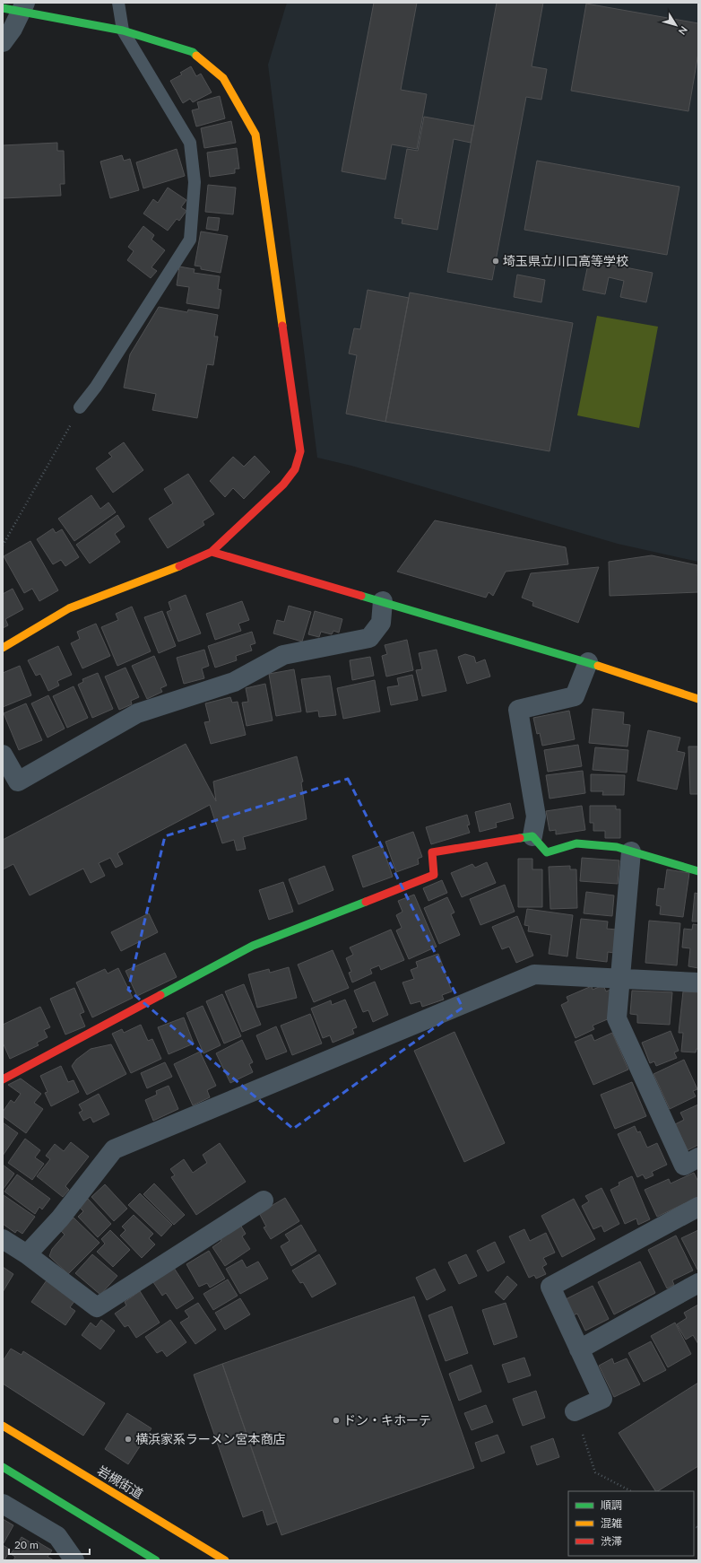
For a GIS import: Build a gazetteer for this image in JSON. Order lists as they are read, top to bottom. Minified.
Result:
{"streets":{"main road":["岩槻街道"]},"places":["埼玉県立川口高等学校","ドン・キホーテ","横浜家系ラーメン宮本商店"],"legend":["順調","混雑","渋滞"],"scale_bar":"20 m","north":"bottom right"}
